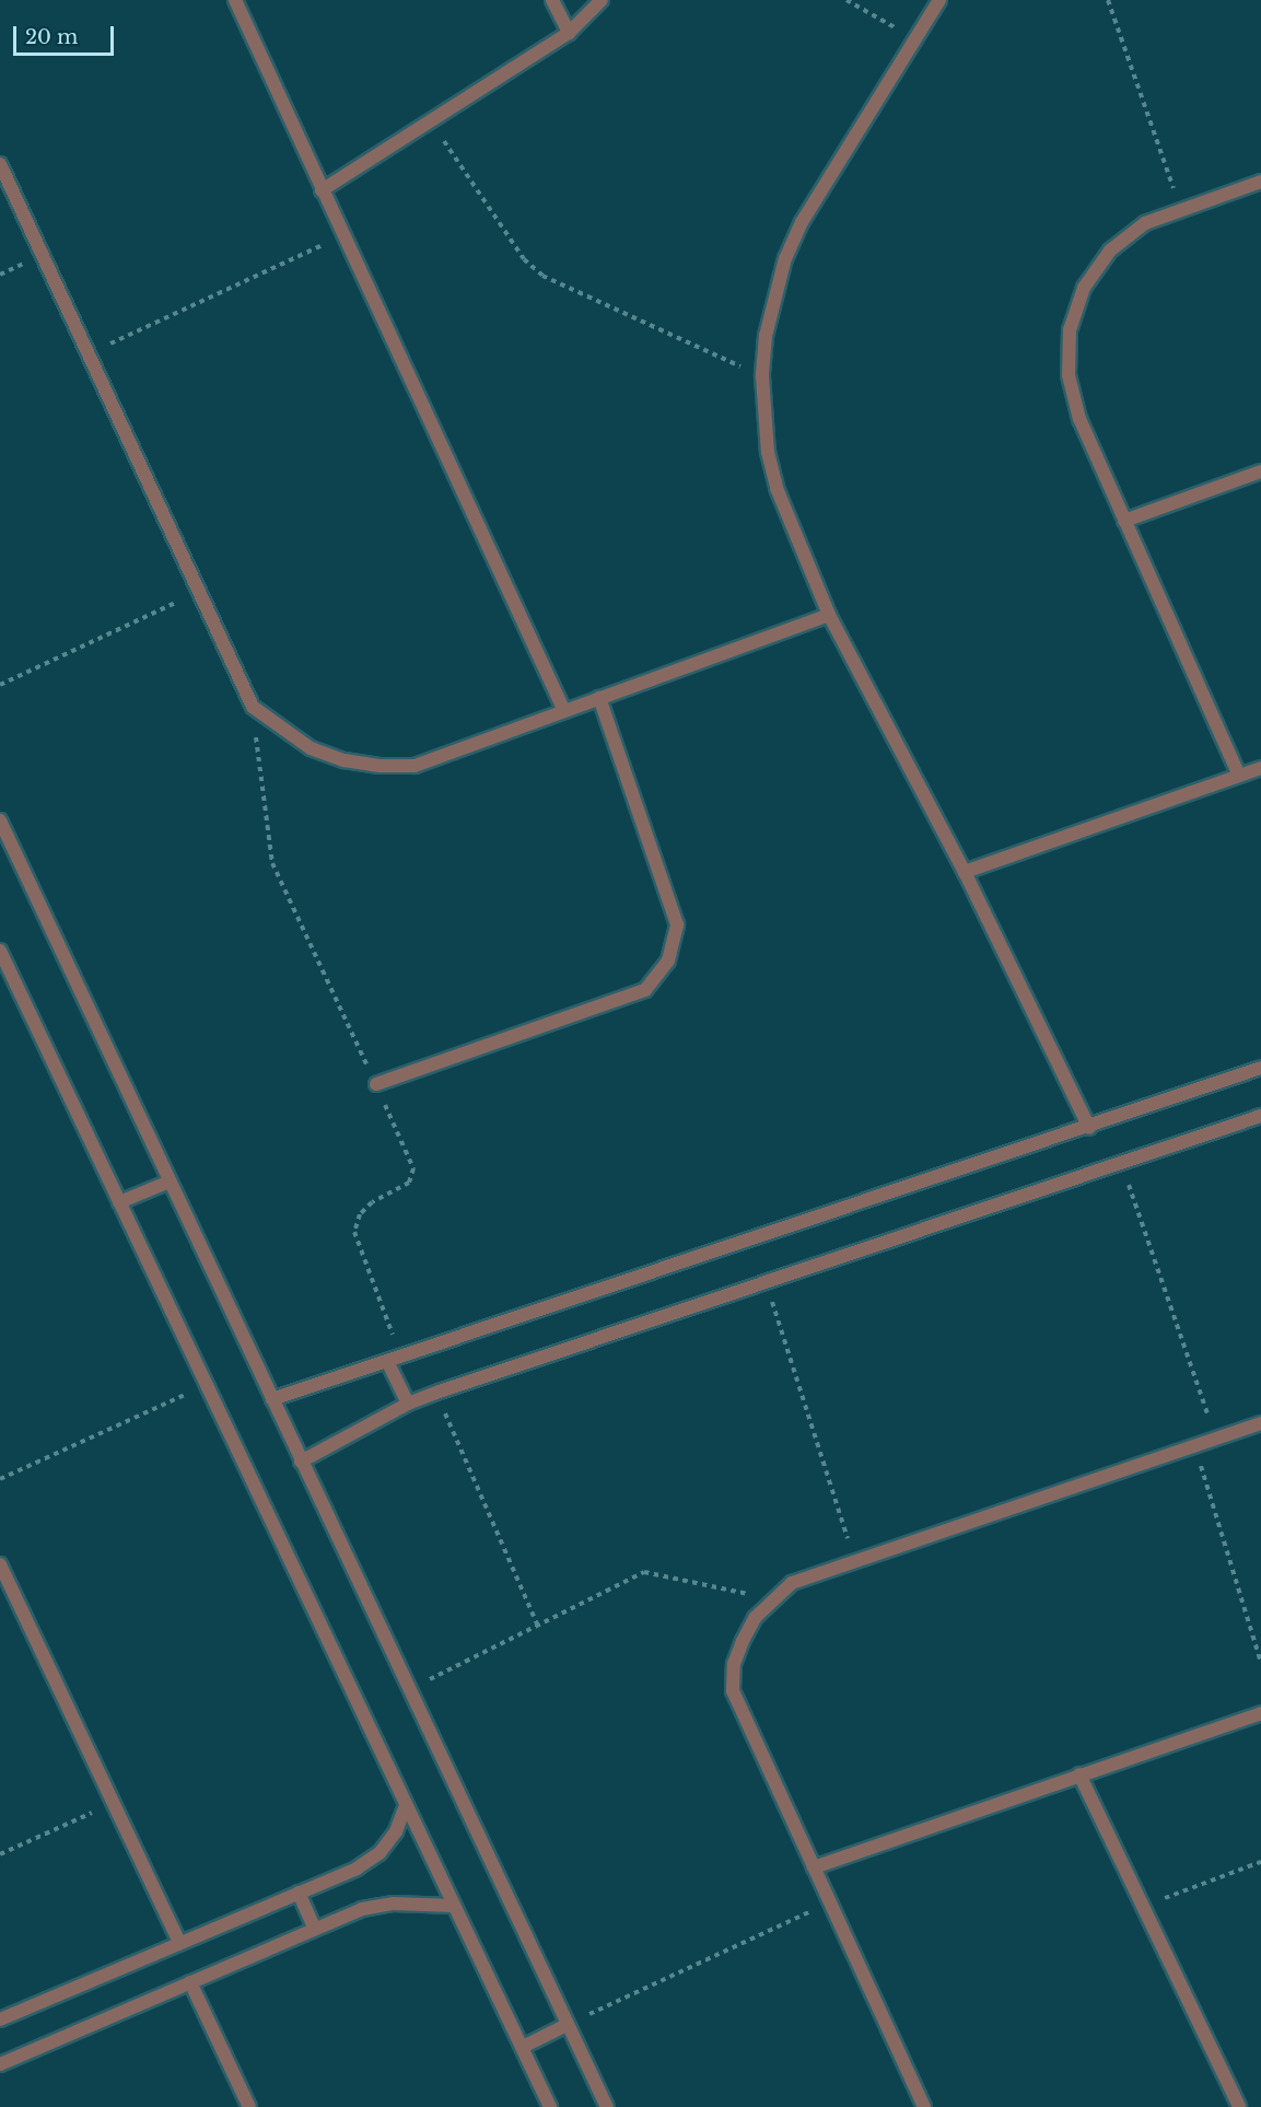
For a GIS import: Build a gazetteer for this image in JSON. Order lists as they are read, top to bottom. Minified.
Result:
{"scale_bar":"20 m"}
